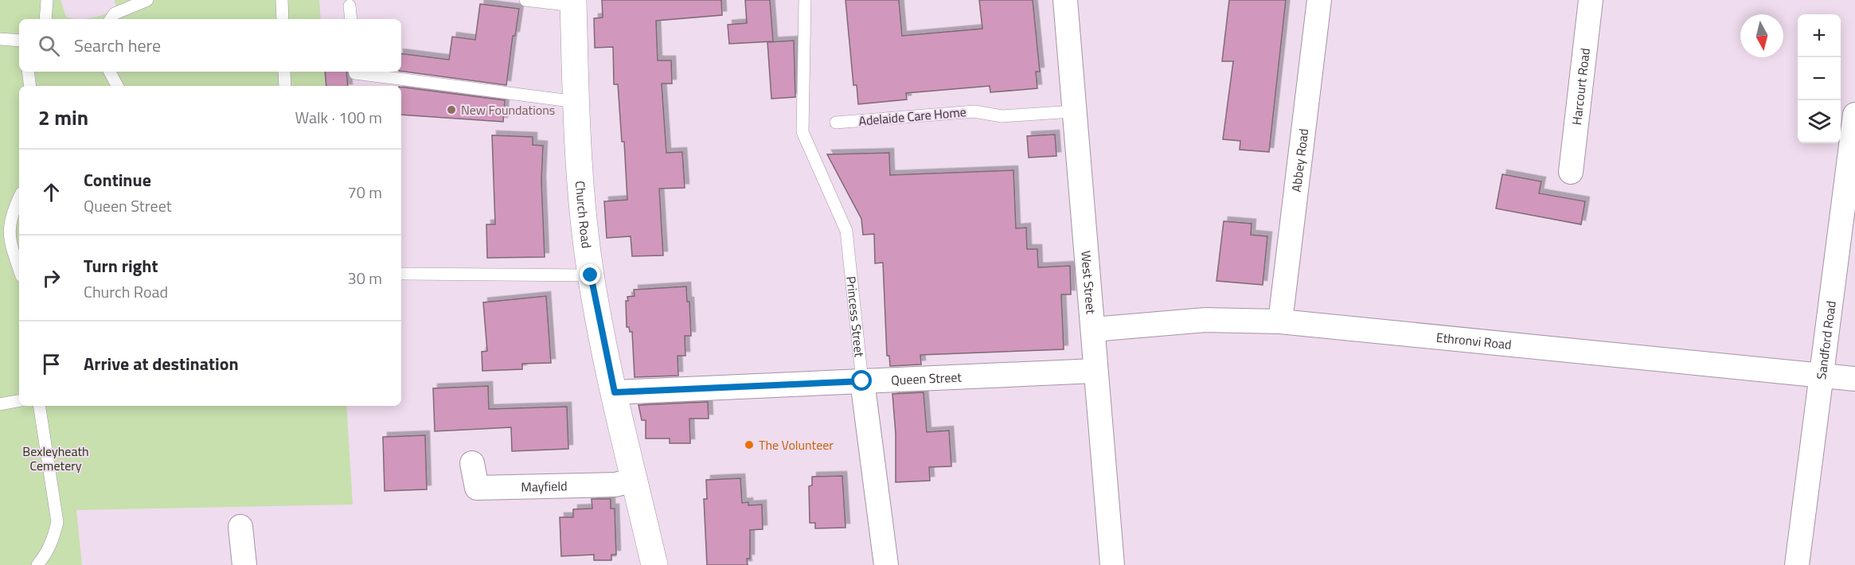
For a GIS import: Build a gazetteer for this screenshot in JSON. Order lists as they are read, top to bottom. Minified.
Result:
{"streets":{"street":["Harcourt Road","Abbey Road","Church Road","West Street","Princess Street","Sandford Road","Ethronvi Road","Queen Street","Mayfield"],"lane":["Adelaide Care Home"]},"crossings":[["Adelaide Care Home","West Street"],["Abbey Road","Ethronvi Road"],["Church Road","Queen Street"],["Church Road","Mayfield"],["West Street","Ethronvi Road"],["West Street","Queen Street"],["Princess Street","Queen Street"],["Sandford Road","Ethronvi Road"]],"parks":["Bexleyheath Cemetery"],"places":["New Foundations","The Volunteer"],"north":"bottom","page":{"map_buttons":["+","−"],"search":"Search here","heading":["2 min","Walk · 100 m"],"list":[["Continue","Queen Street","70 m"],["Turn right","Church Road","30 m"],"Arrive at destination"]}}
